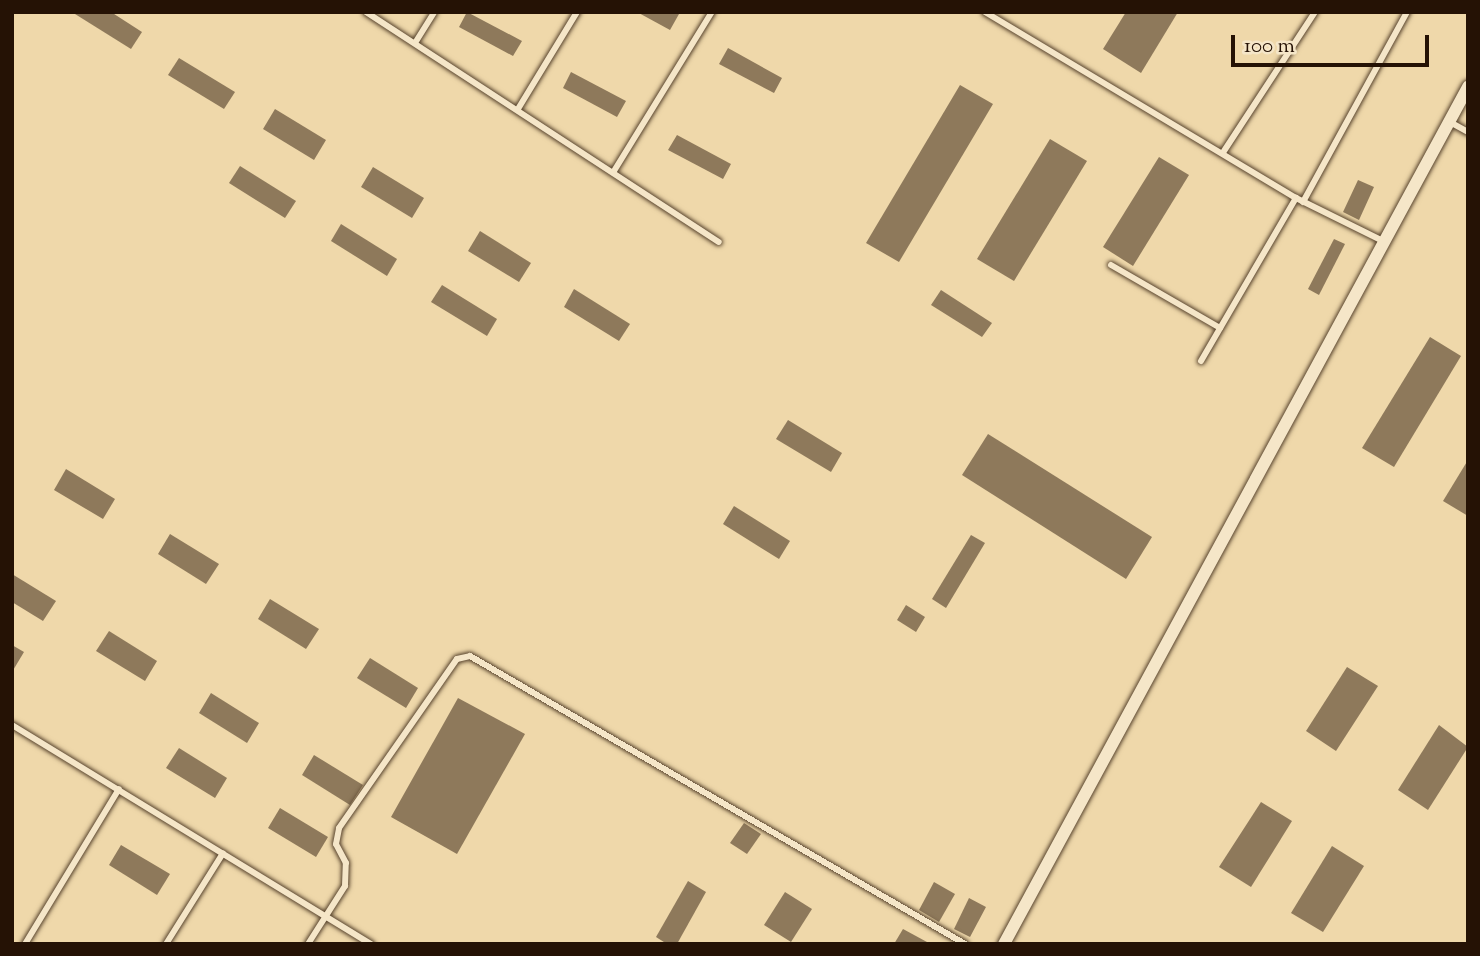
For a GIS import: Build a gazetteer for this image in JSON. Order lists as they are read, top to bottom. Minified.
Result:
{"scale_bar":"100 m"}
